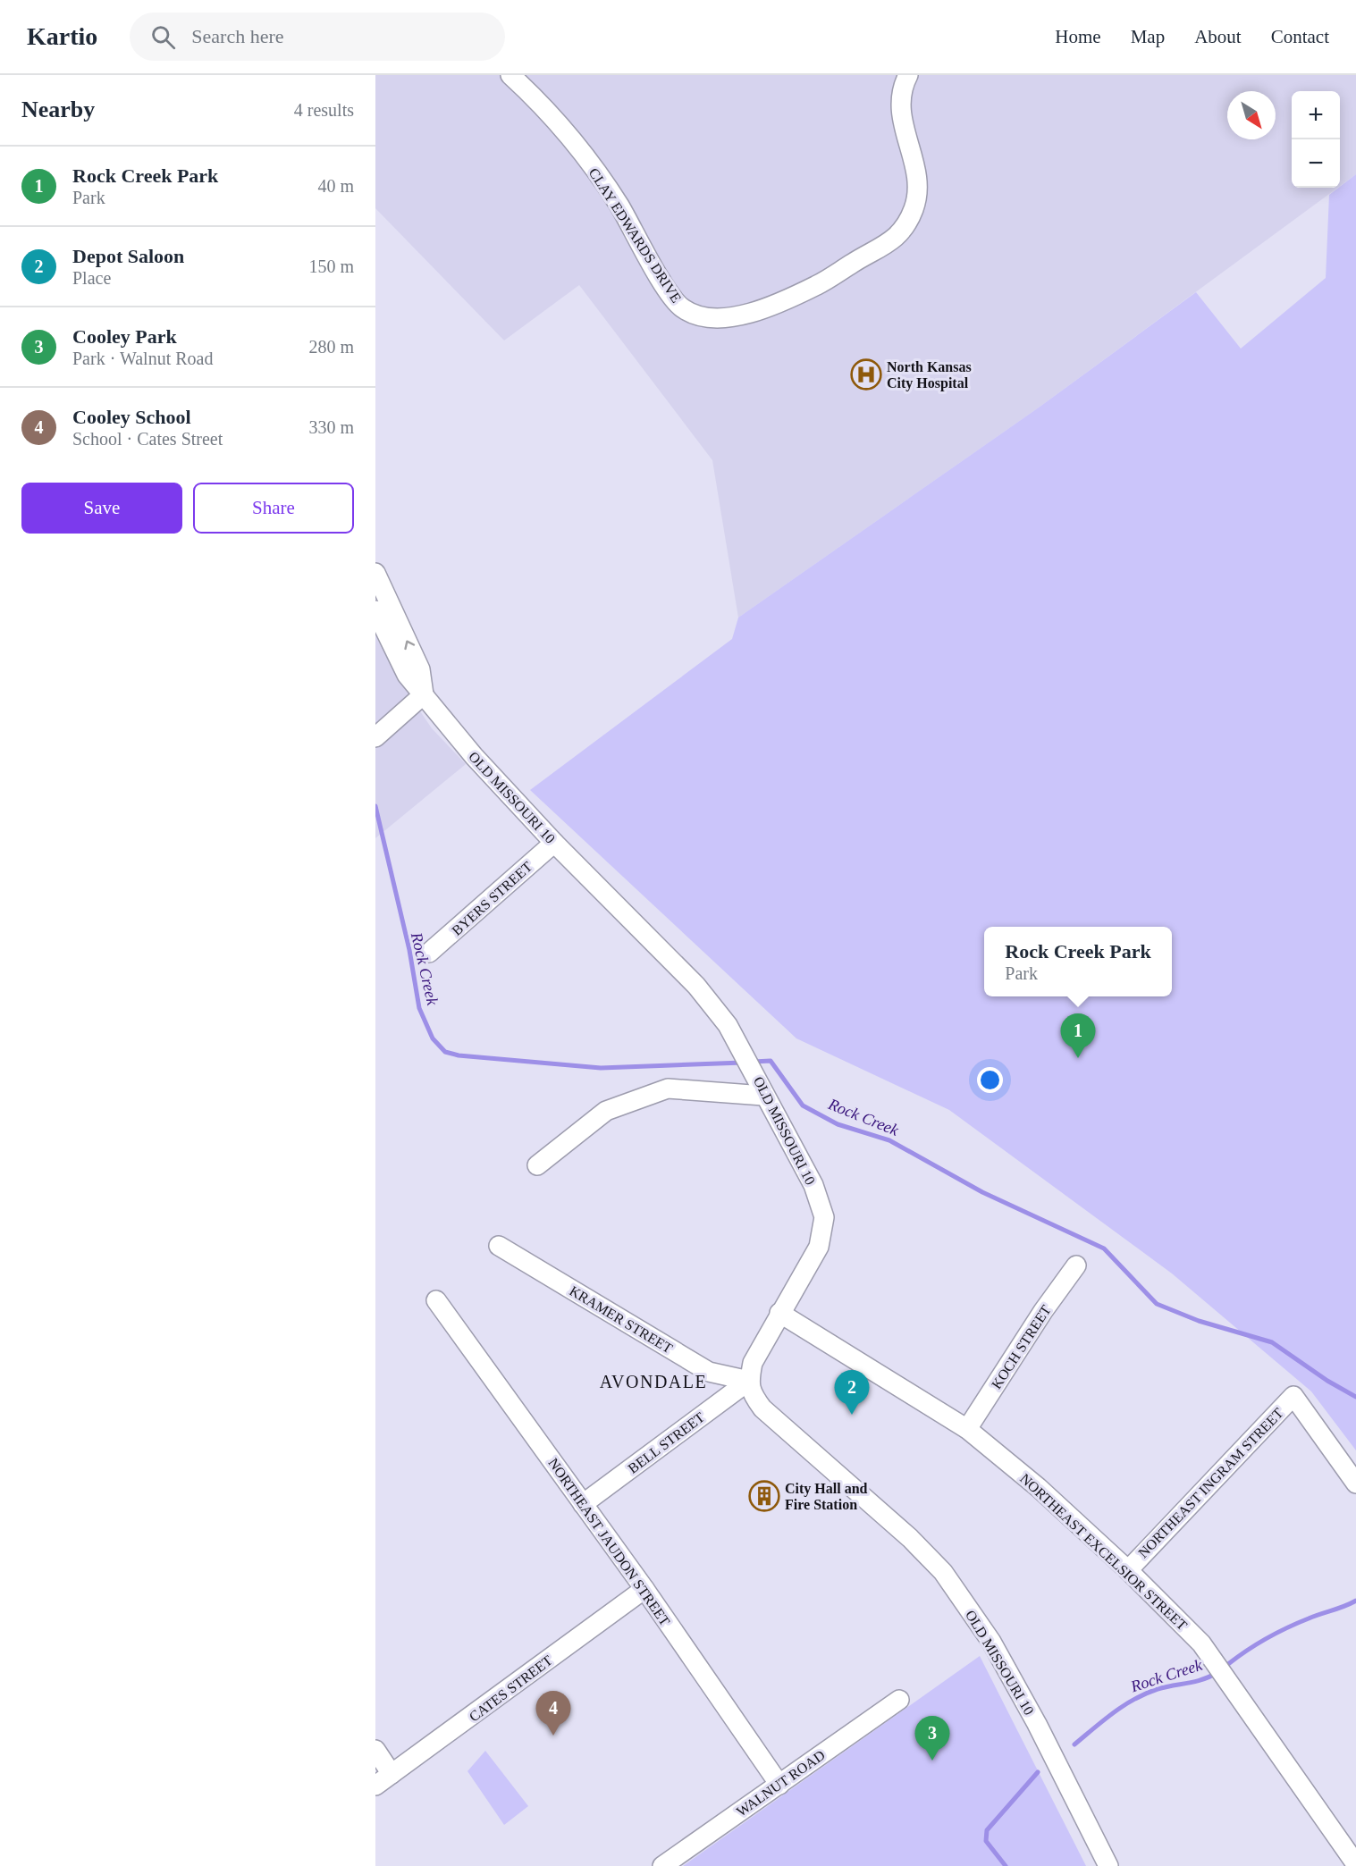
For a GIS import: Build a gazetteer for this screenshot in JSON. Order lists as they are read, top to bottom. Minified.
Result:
{"streets":{"street":["CLAY EDWARDS DRIVE","OLD MISSOURI 10","BYERS STREET","KRAMER STREET","KOCH STREET","BELL STREET","NORTHEAST INGRAM STREET","NORTHEAST JAUDON STREET","NORTHEAST EXCELSIOR STREET","CATES STREET","WALNUT ROAD"]},"crossings":[["OLD MISSOURI 10","BYERS STREET"],["OLD MISSOURI 10","KRAMER STREET"],["OLD MISSOURI 10","BELL STREET"],["OLD MISSOURI 10","NORTHEAST EXCELSIOR STREET"],["KRAMER STREET","BELL STREET"],["KOCH STREET","NORTHEAST EXCELSIOR STREET"],["BELL STREET","NORTHEAST JAUDON STREET"],["NORTHEAST INGRAM STREET","NORTHEAST EXCELSIOR STREET"],["NORTHEAST JAUDON STREET","CATES STREET"],["NORTHEAST JAUDON STREET","WALNUT ROAD"]],"districts":["AVONDALE"],"water":["Rock Creek"],"places":{"hospital":["North Kansas City Hospital"],"building":["City Hall and Fire Station"]},"north":"bottom right","page":{"header":"Kartio","search":"Search here","nav":["Home","Map","About","Contact"],"heading":["Nearby","4 results"],"map_buttons":["+","−"],"list":[{"mark":"1","name":"Rock Creek Park","note":"Park","value":"40 m"},{"mark":"2","name":"Depot Saloon","note":"Place","value":"150 m"},{"mark":"3","name":"Cooley Park","note":"Park · Walnut Road","value":"280 m"},{"mark":"4","name":"Cooley School","note":"School · Cates Street","value":"330 m"}],"buttons":["Save","Share"],"popup":["Rock Creek Park","Park"],"pins":["1","2","4","3"]}}
